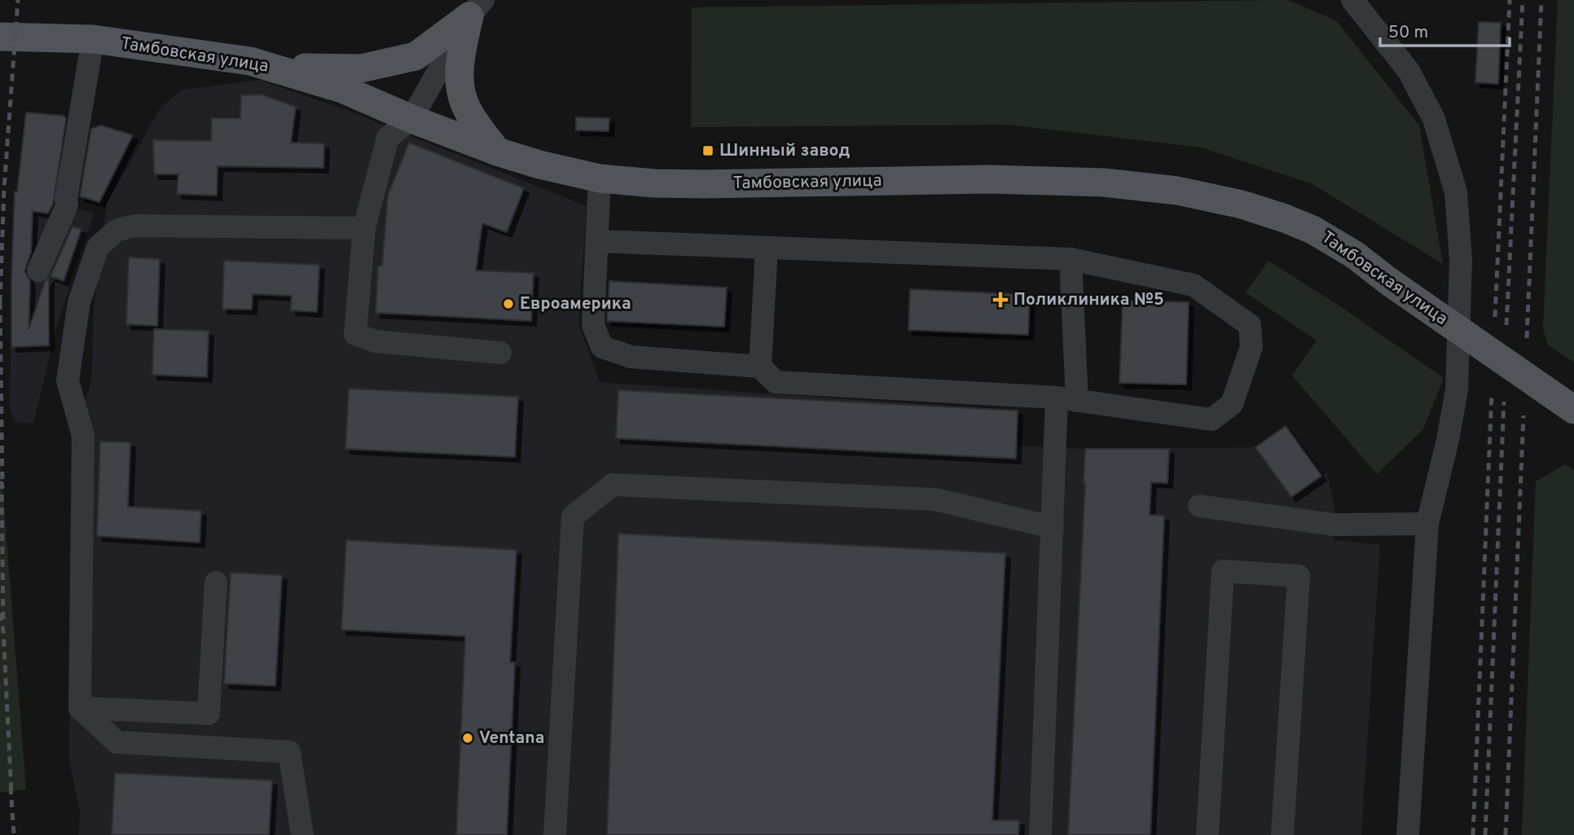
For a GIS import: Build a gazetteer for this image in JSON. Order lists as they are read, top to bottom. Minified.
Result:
{"streets":{"main road":["Тамбовская улица"]},"places":{"transit":["Шинный завод"],"health":["Поликлиника №5"],"other":["Евроамерика","Ventana"]},"scale_bar":"50 m"}
